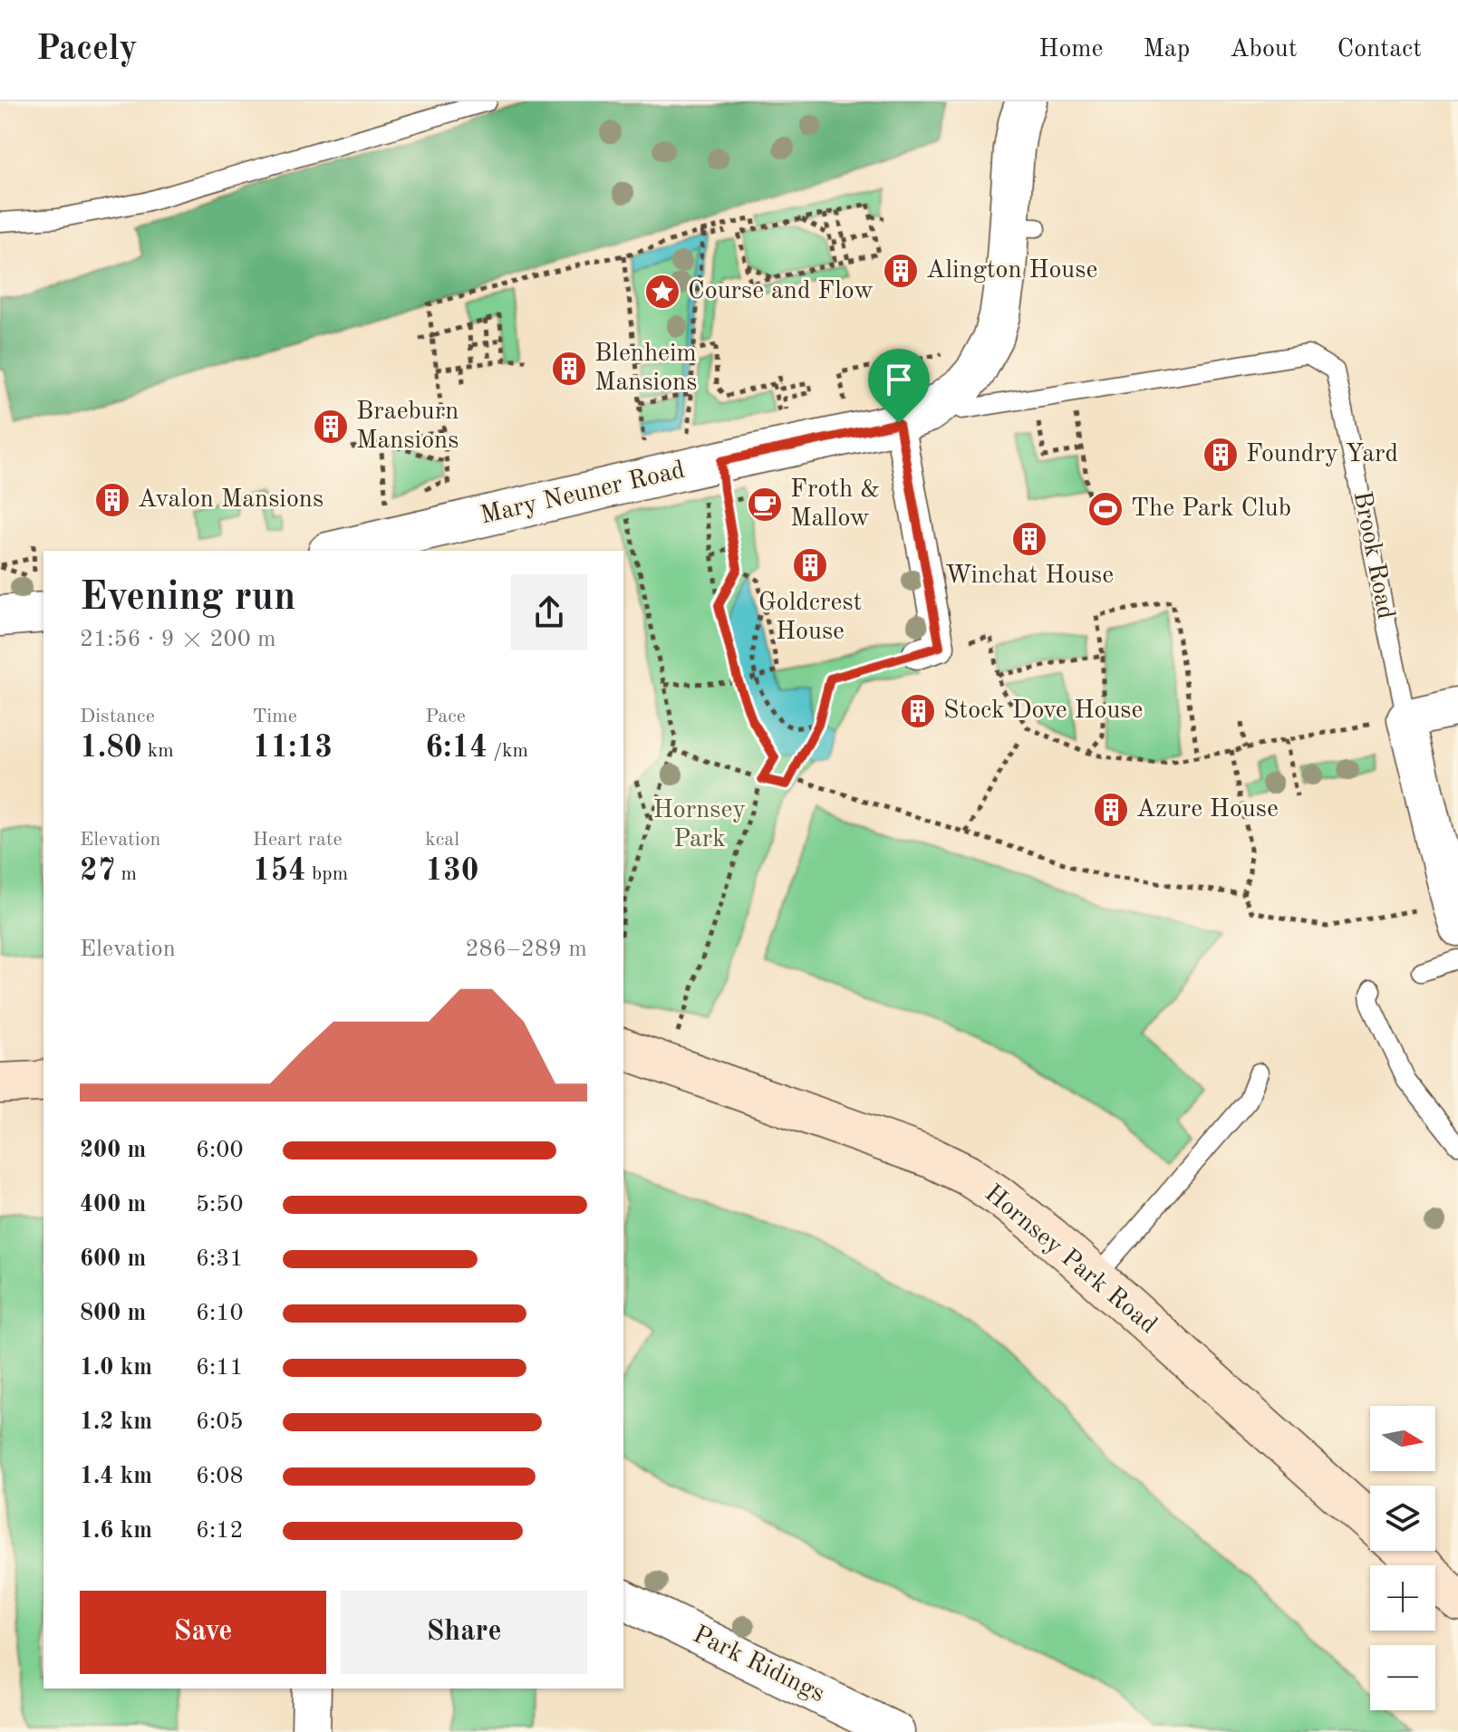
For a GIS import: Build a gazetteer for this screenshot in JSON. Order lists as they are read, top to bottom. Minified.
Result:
{"streets":{"main road":["Hornsey Park Road"],"street":["Mary Neuner Road","Brook Road","Park Ridings"]},"crossings":[["Mary Neuner Road","Brook Road"]],"parks":["Hornsey Park"],"places":{"building":["Alington House","Blenheim Mansions","Braeburn Mansions","Foundry Yard","Avalon Mansions","Winchat House","Goldcrest House","Stock Dove House","Azure House"],"place":["Course and Flow"],"cafe":["Froth & Mallow"],"sports":["The Park Club"]},"north":"right","page":{"header":"Pacely","nav":["Home","Map","About","Contact"],"heading":["Evening run","21:56 · 9 × 200 m"],"stats":[["Distance","1.80 km"],["Time","11:13"],["Pace","6:14 /km"],["Elevation","27 m"],["Heart rate","154 bpm"],["kcal","130"]],"chart":["Elevation","286–289 m"],"list":[{"name":"200 m","note":"6:00"},{"name":"400 m","note":"5:50"},{"name":"600 m","note":"6:31"},{"name":"800 m","note":"6:10"},{"name":"1.0 km","note":"6:11"},{"name":"1.2 km","note":"6:05"},{"name":"1.4 km","note":"6:08"},{"name":"1.6 km","note":"6:12"}],"map_buttons":["+","−"],"buttons":["Save","Share"]}}
